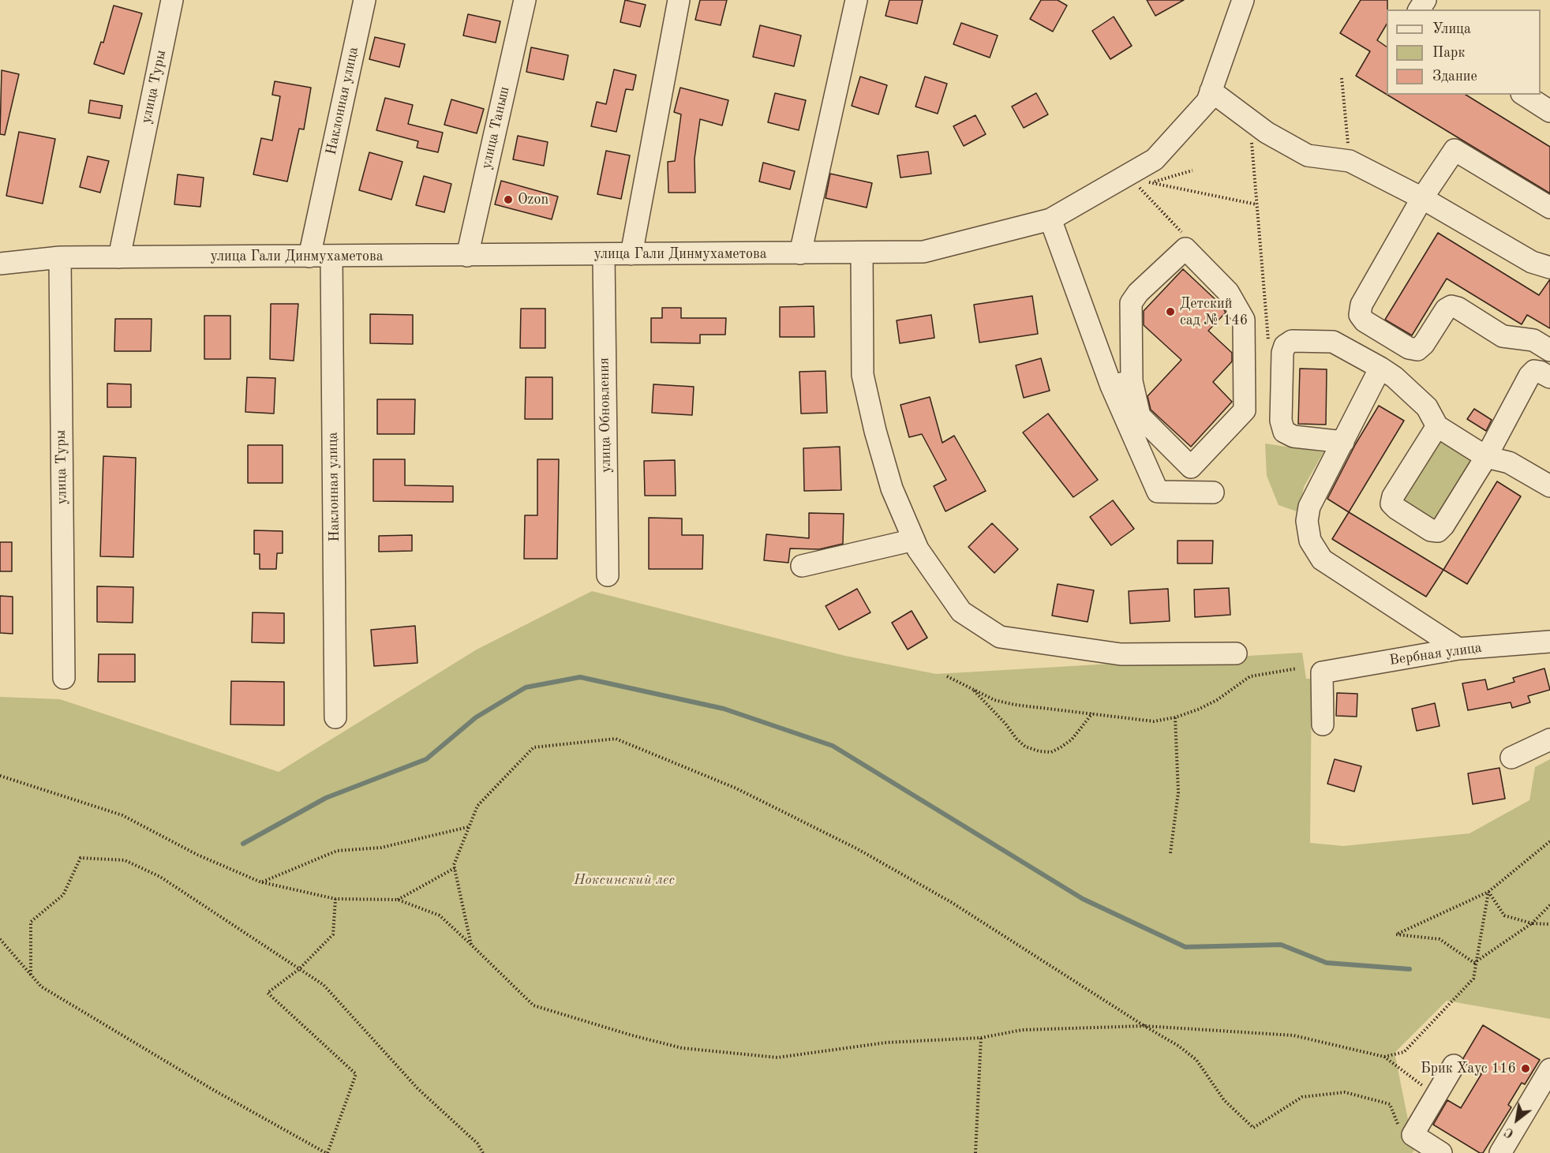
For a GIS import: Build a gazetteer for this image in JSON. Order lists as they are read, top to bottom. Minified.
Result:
{"streets":{"street":["улица Туры","Наклонная улица","улица Таныш","улица Гали Динмухаметова","улица Обновления","Вербная улица"]},"crossings":[["улица Туры","улица Гали Динмухаметова"],["Наклонная улица","улица Гали Динмухаметова"],["улица Таныш","улица Гали Динмухаметова"],["улица Гали Динмухаметова","улица Обновления"]],"parks":["Ноксинский лес"],"places":["Ozon","Детский сад № 146","Брик Хаус 116"],"legend":["Улица","Парк","Здание"],"north":"bottom left"}
